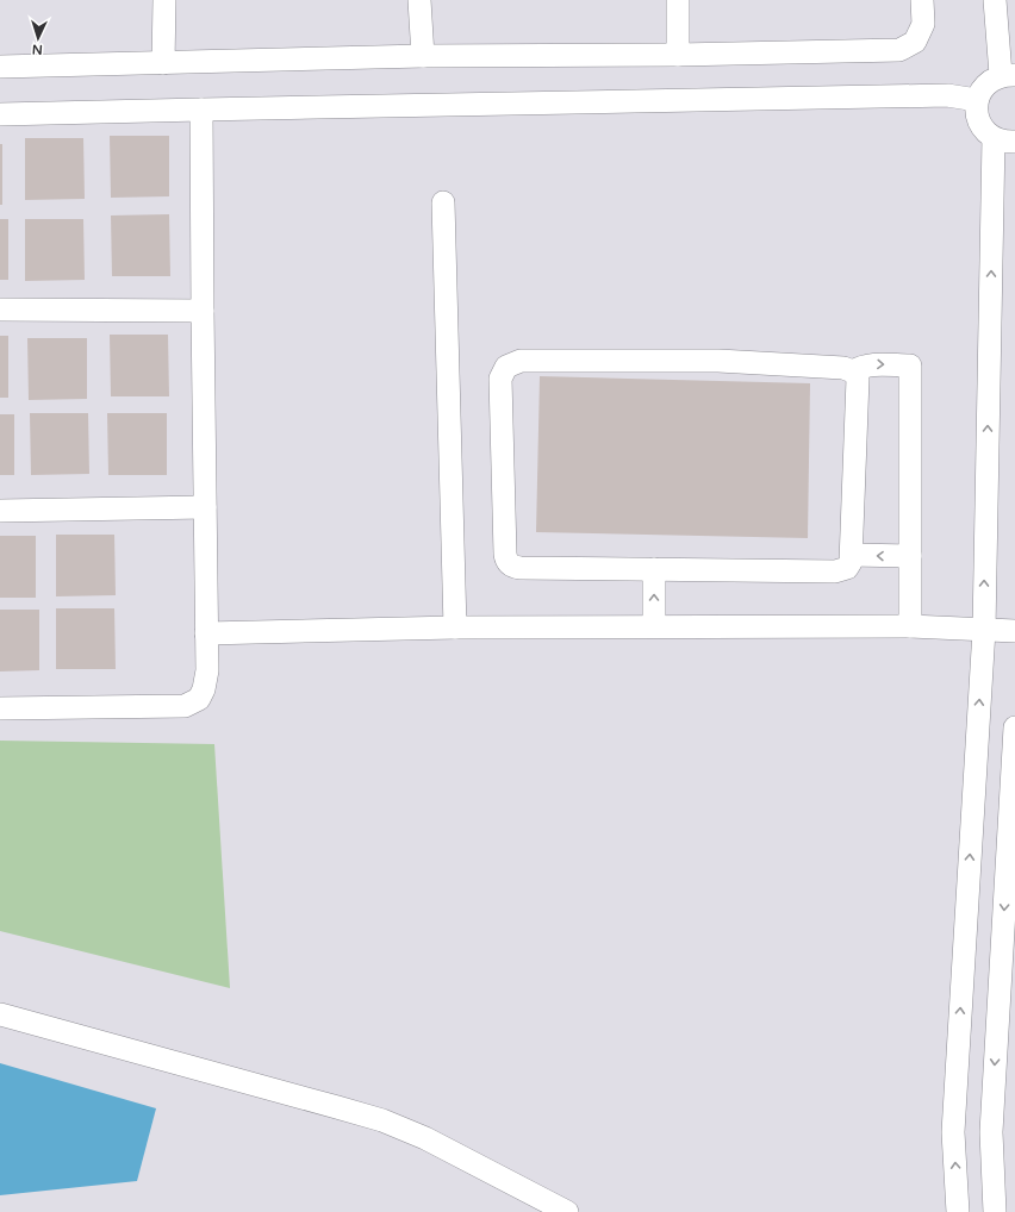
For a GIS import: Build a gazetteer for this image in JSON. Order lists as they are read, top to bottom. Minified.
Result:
{"north":"bottom"}
